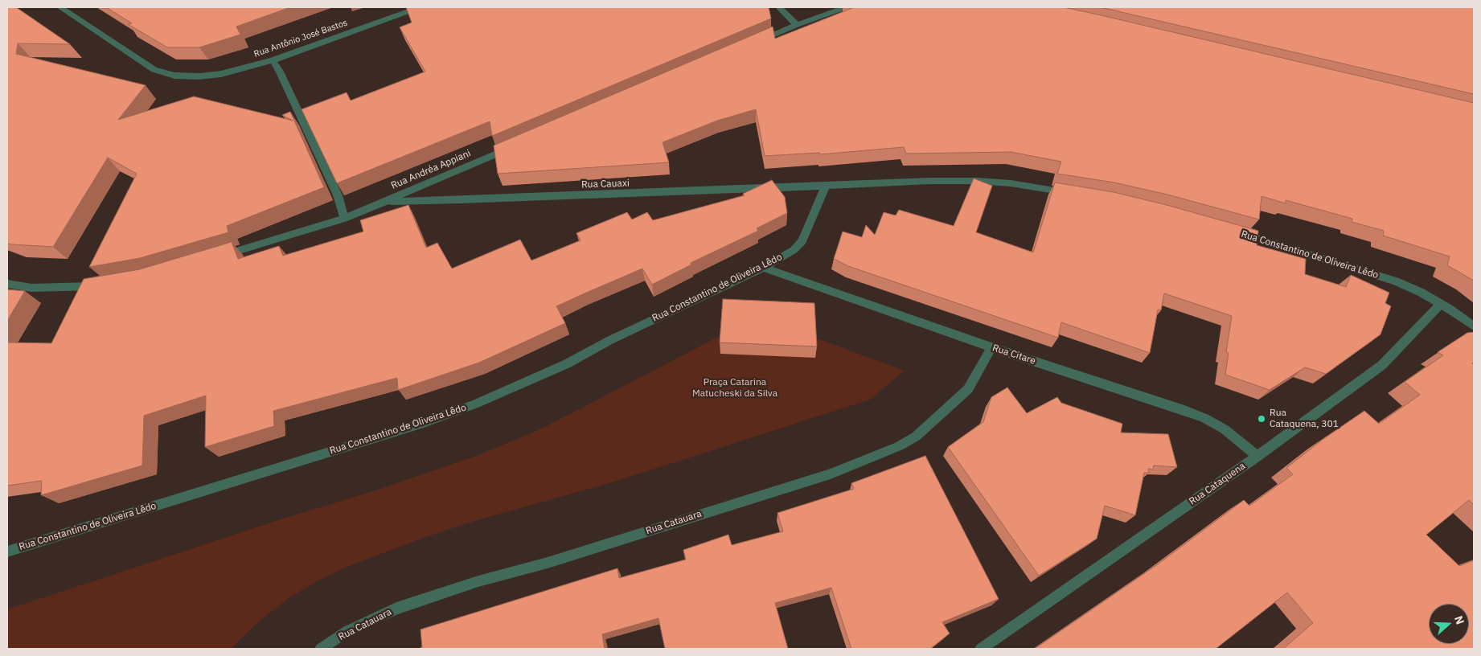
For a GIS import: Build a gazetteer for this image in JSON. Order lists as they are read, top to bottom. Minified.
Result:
{"streets":{"street":["Rua Antônio José Bastos","Rua Andréa Appiani","Rua Cauaxi","Rua Constantino de Oliveira Lêdo","Rua Citare","Rua Cataquena","Rua Catauara"]},"crossings":[["Rua Andréa Appiani","Rua Cauaxi"],["Rua Cauaxi","Rua Constantino de Oliveira Lêdo"],["Rua Constantino de Oliveira Lêdo","Rua Citare"],["Rua Constantino de Oliveira Lêdo","Rua Cataquena"],["Rua Citare","Rua Cataquena"],["Rua Citare","Rua Catauara"]],"parks":["Praça Catarina Matucheski da Silva"],"places":["Rua Cataquena, 301"],"north":"right"}
